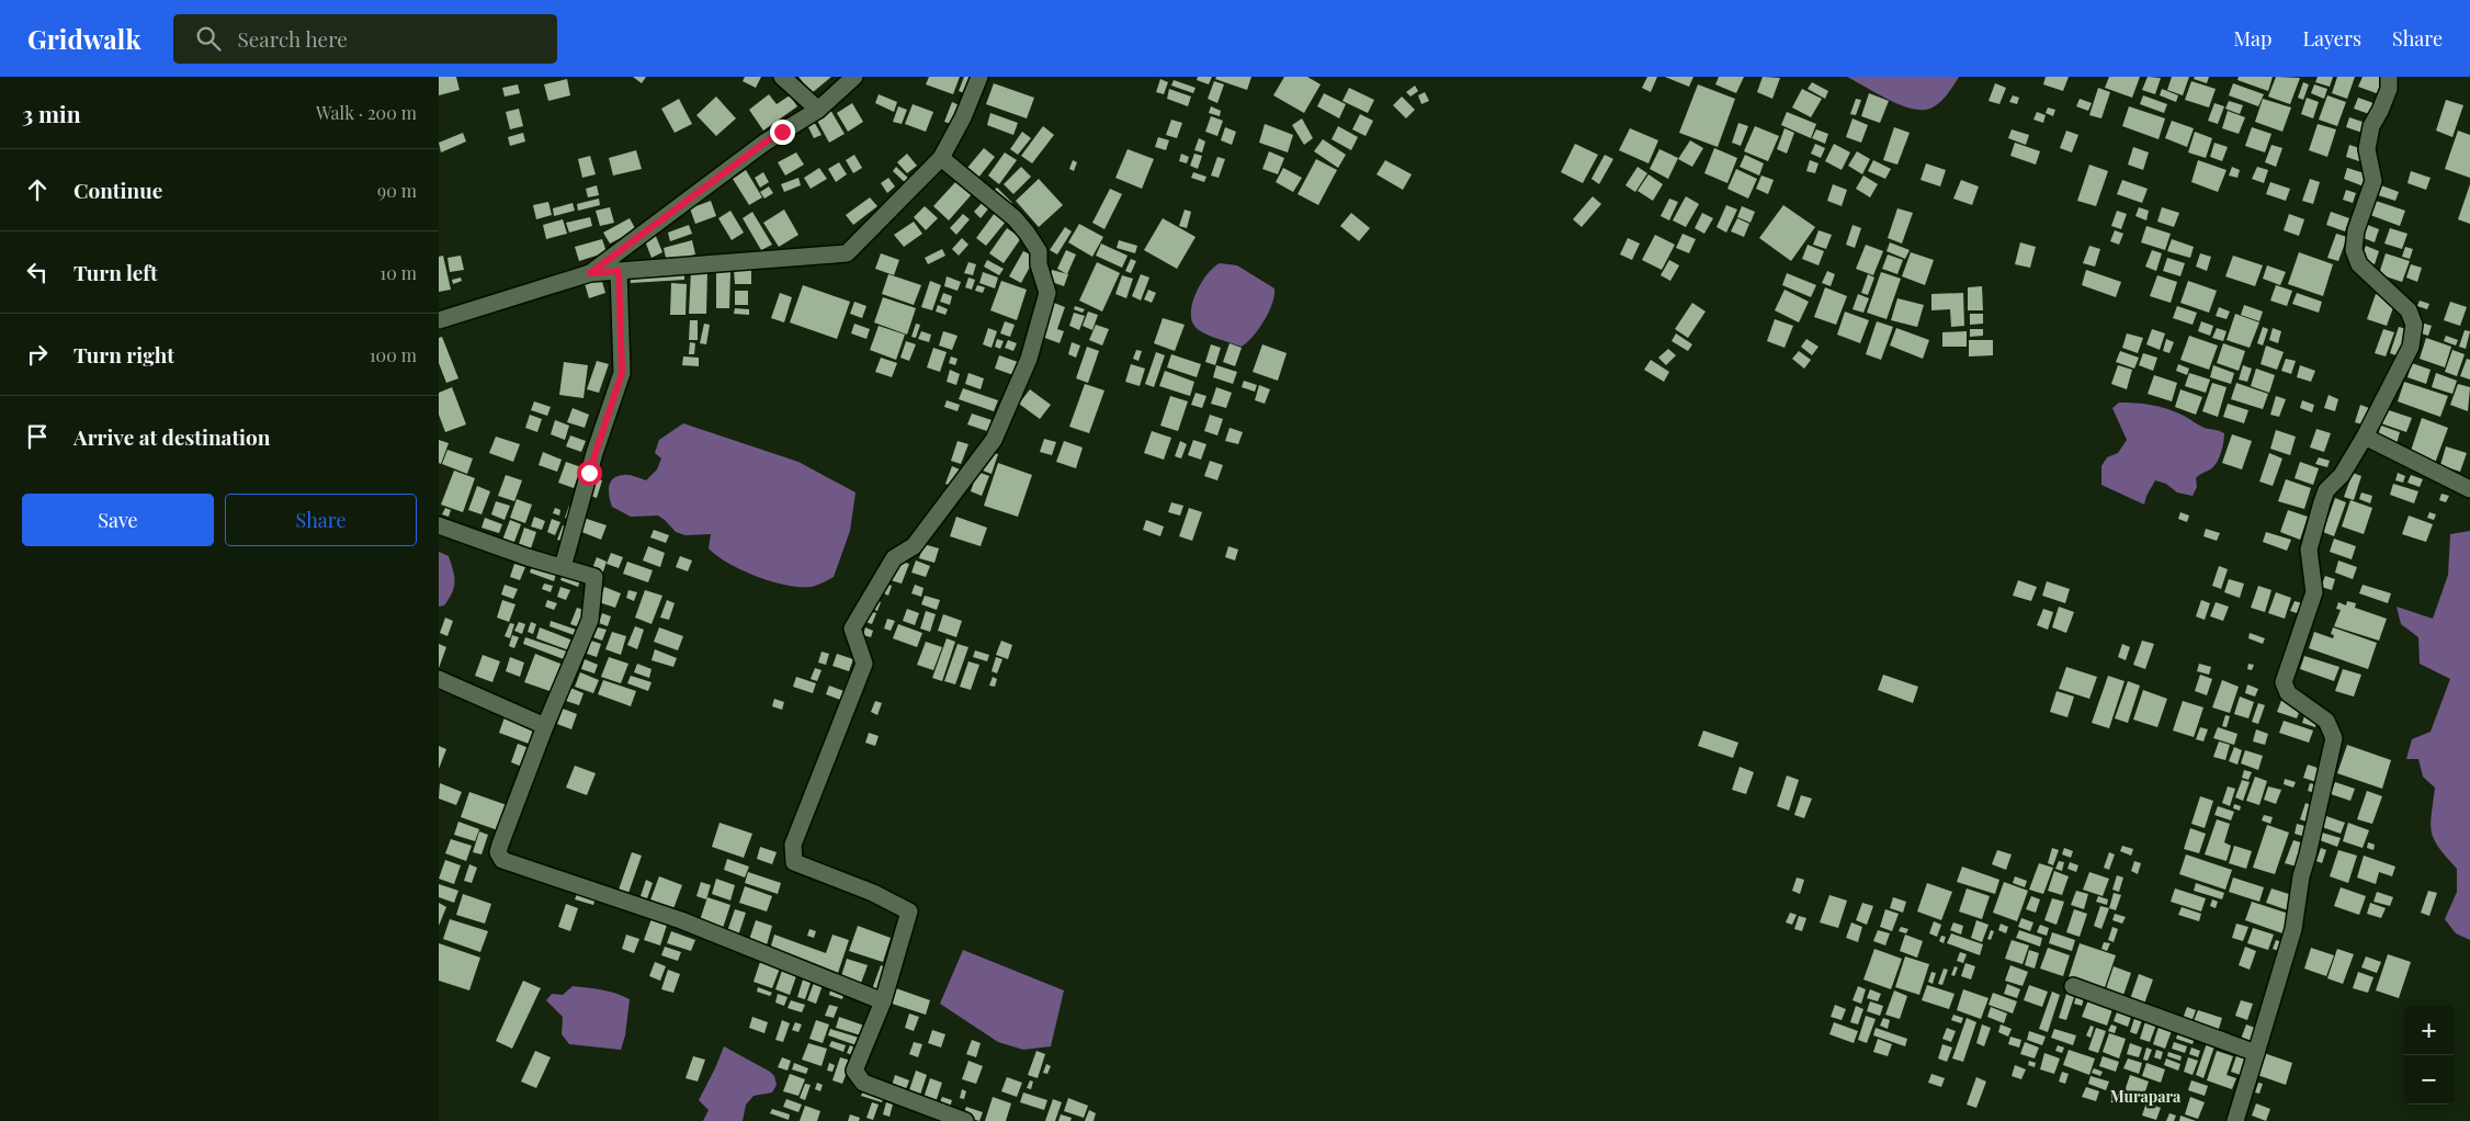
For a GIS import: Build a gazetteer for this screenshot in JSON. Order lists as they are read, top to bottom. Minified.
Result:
{"districts":["Murapara"],"page":{"header":"Gridwalk","search":"Search here","nav":["Map","Layers","Share"],"heading":["3 min","Walk · 200 m"],"list":[["Continue","90 m"],["Turn left","10 m"],["Turn right","100 m"],"Arrive at destination"],"buttons":["Save","Share"],"map_buttons":["+","−"]}}
